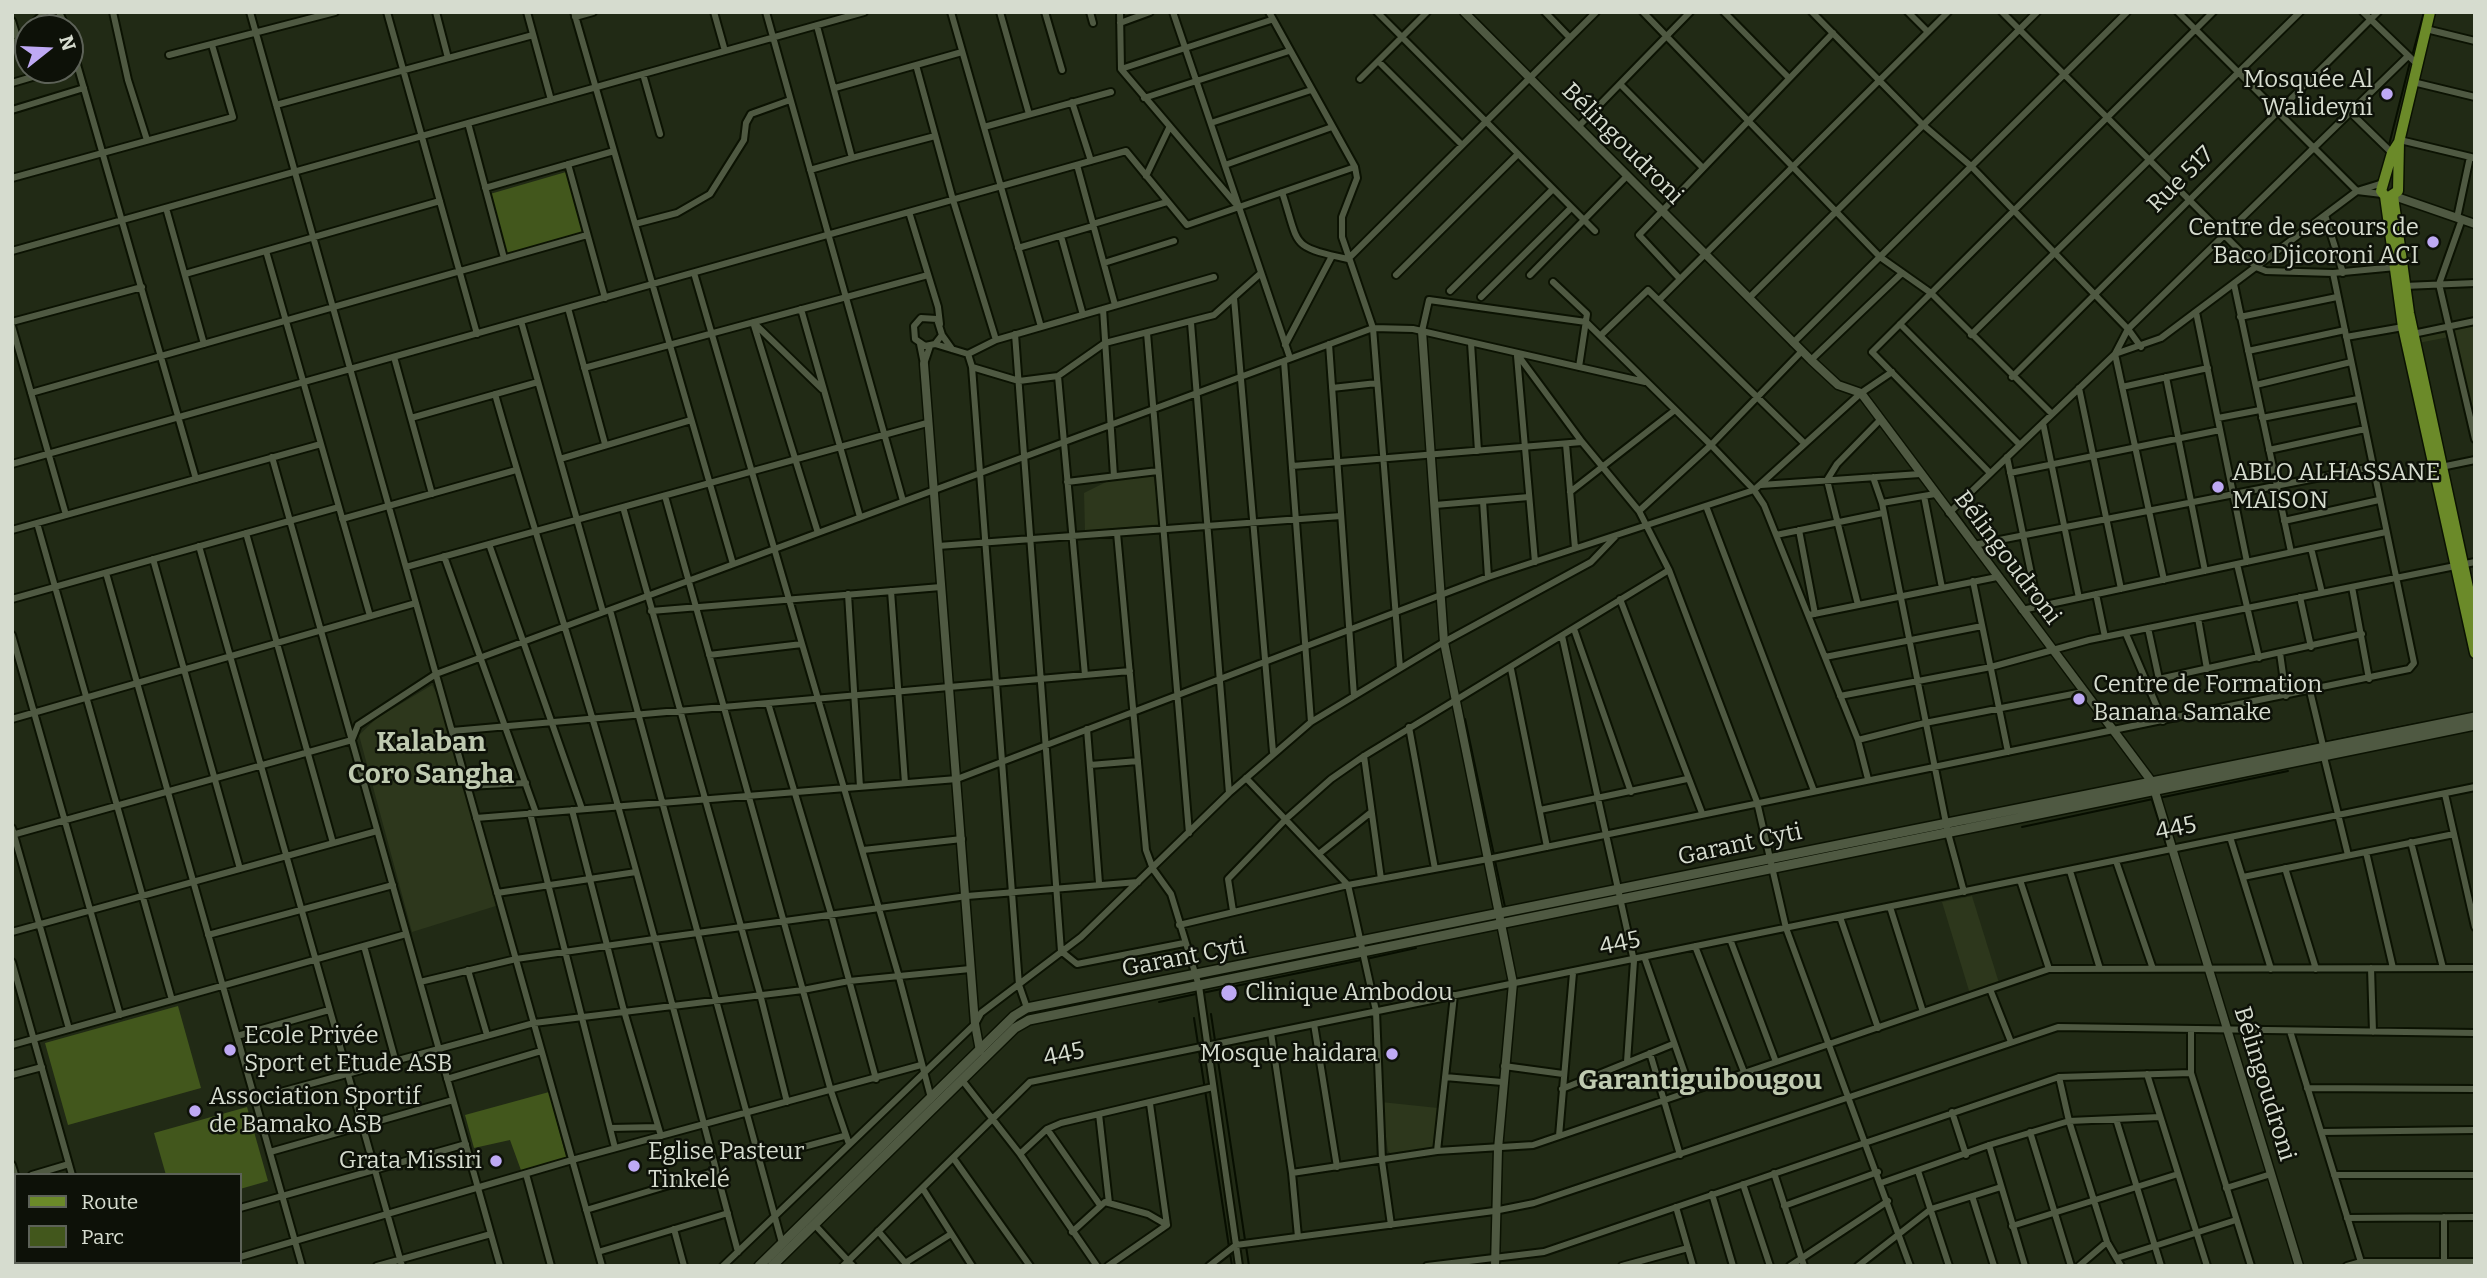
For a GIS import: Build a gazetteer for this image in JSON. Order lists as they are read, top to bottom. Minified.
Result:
{"streets":{"main road":["Garant Cyti"],"street":["Bélingoudroni","Rue 517","445"]},"crossings":[["Bélingoudroni","445"],["Bélingoudroni","Garant Cyti"]],"districts":["Kalaban Coro Sangha","Garantiguibougou"],"places":["Mosquée Al Walideyni","Centre de secours de Baco Djicoroni ACI","ABLO ALHASSANE MAISON","Centre de Formation Banana Samake","Clinique Ambodou","Ecole Privée Sport et Etude ASB","Mosque haidara","Association Sportif de Bamako ASB","Grata Missiri","Eglise Pasteur Tinkelé"],"legend":["Route","Parc"],"north":"right"}
